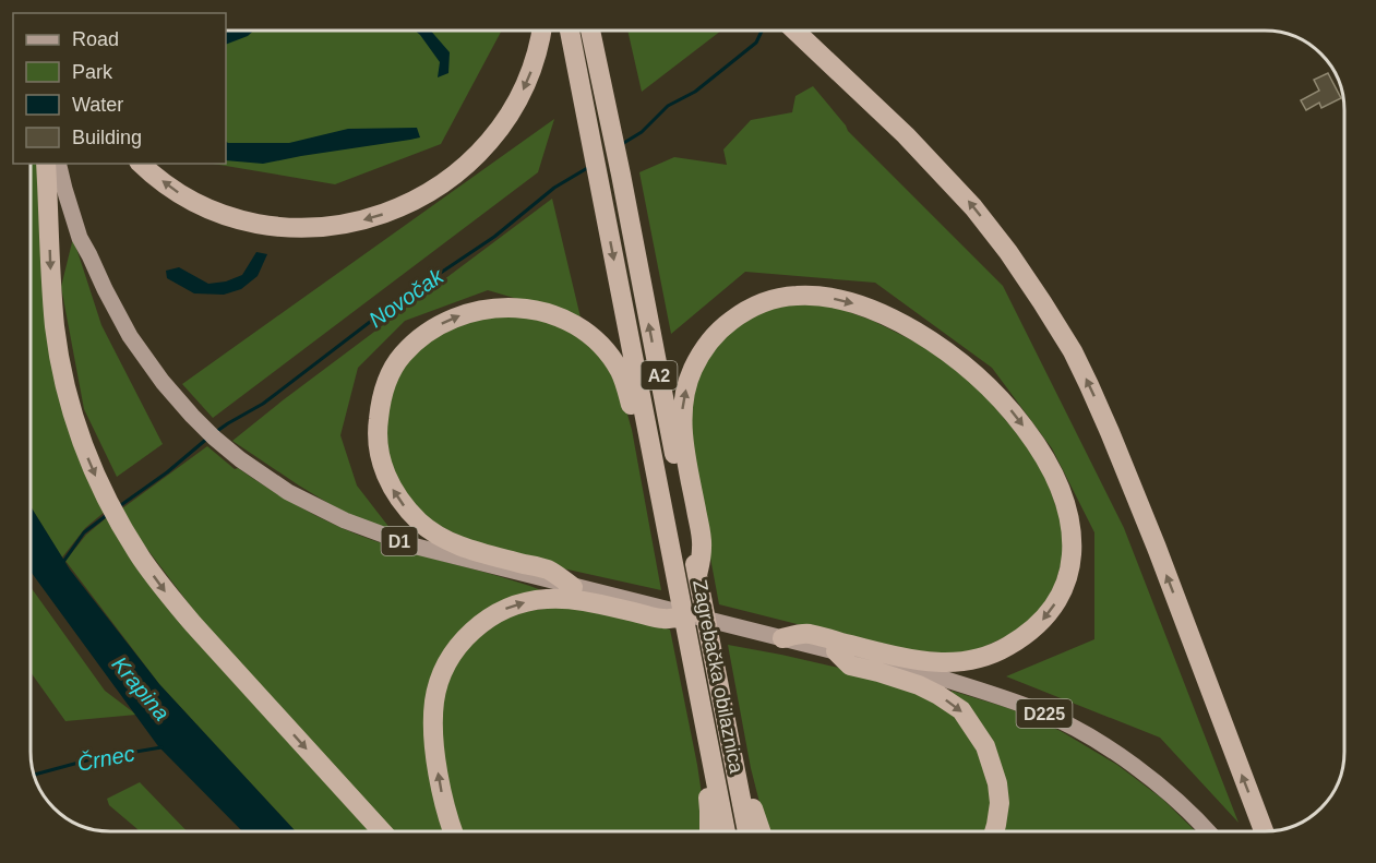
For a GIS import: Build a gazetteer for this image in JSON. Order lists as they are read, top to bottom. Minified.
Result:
{"streets":{"highway":["A2","Zagrebačka obilaznica"],"main road":["D1","D225"]},"crossings":[["A2","Zagrebačka obilaznica"]],"water":["Novočak","Krapina","Črnec"],"legend":["Road","Park","Water","Building"]}
